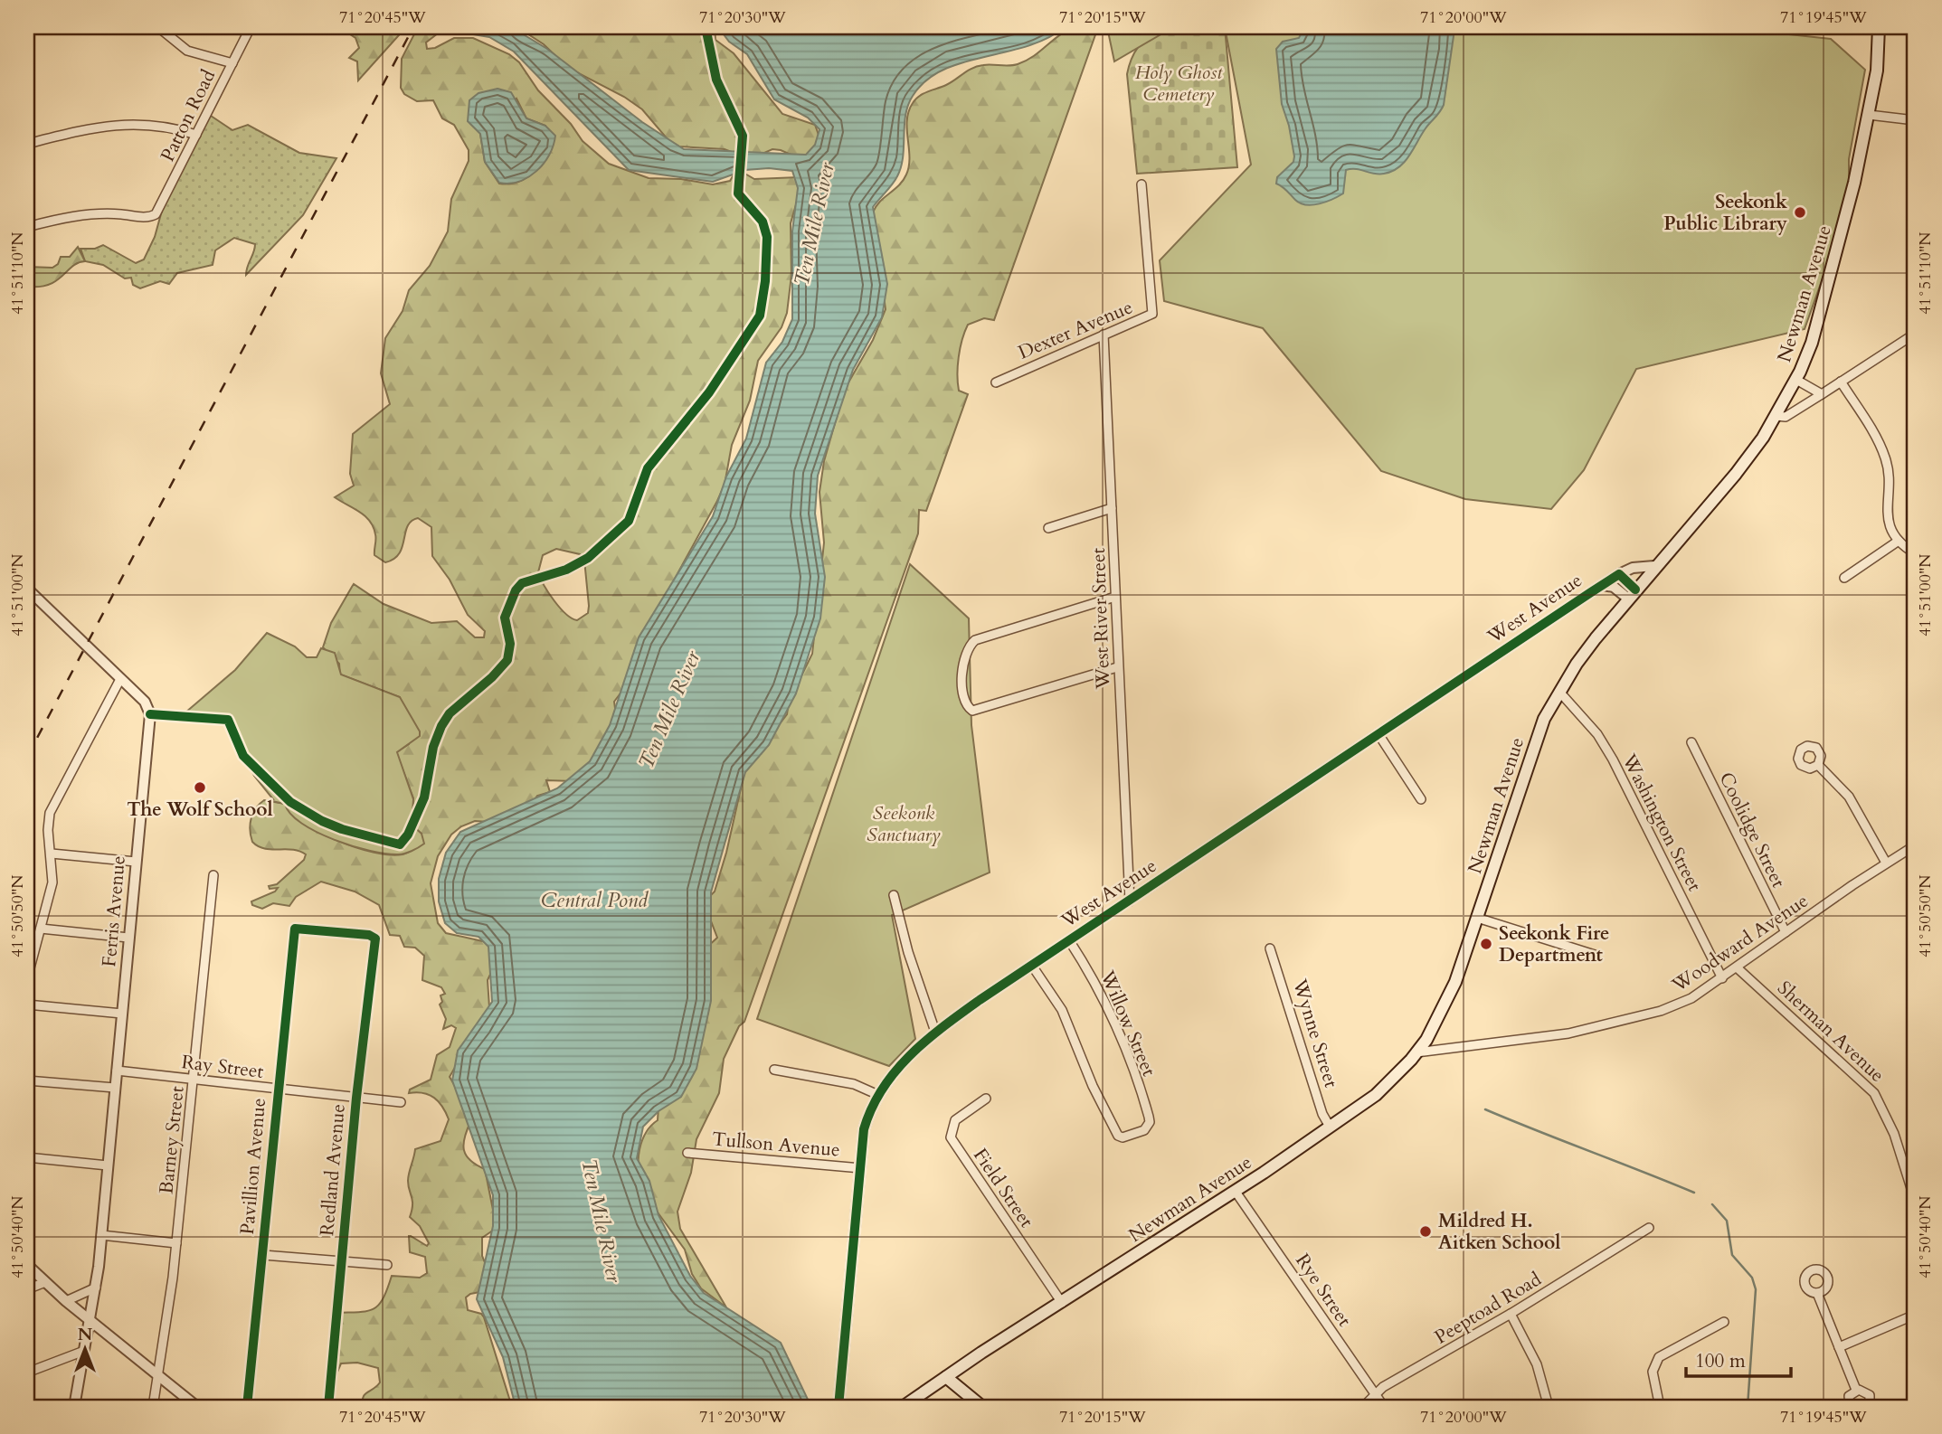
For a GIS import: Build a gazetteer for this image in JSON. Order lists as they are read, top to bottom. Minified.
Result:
{"streets":{"main road":["Newman Avenue"],"street":["Patton Road","Dexter Avenue","West Avenue","West River Street","Washington Street","Coolidge Street","Ferris Avenue","Woodward Avenue","Willow Street","Sherman Avenue","Wynne Street","Ray Street","Barney Street","Tullson Avenue","Pavillion Avenue","Redland Avenue","Field Street","Rye Street","Peeptoad Road"]},"crossings":[["Newman Avenue","West Avenue"],["Newman Avenue","Washington Street"],["Newman Avenue","Woodward Avenue"],["Newman Avenue","Wynne Street"],["Newman Avenue","Field Street"],["Newman Avenue","Rye Street"],["Dexter Avenue","West River Street"],["West Avenue","West River Street"],["West Avenue","Willow Street"],["West Avenue","Tullson Avenue"],["Washington Street","Woodward Avenue"],["Coolidge Street","Woodward Avenue"],["Ferris Avenue","Ray Street"],["Woodward Avenue","Sherman Avenue"],["Ray Street","Barney Street"],["Ray Street","Pavillion Avenue"],["Ray Street","Redland Avenue"],["Pavillion Avenue","Redland Avenue"],["Rye Street","Peeptoad Road"]],"water":["Ten Mile River","Central Pond"],"parks":["Holy Ghost Cemetery","Seekonk Sanctuary"],"places":["Seekonk Public Library","The Wolf School","Seekonk Fire Department","Mildred H. Aitken School"],"scale_bar":"100 m","north":"top","coordinates":["71°20'45\"W","71°20'30\"W","71°20'15\"W","71°20'00\"W","71°19'45\"W","41°51'10\"N","41°51'00\"N","41°50'50\"N","41°50'40\"N"]}
